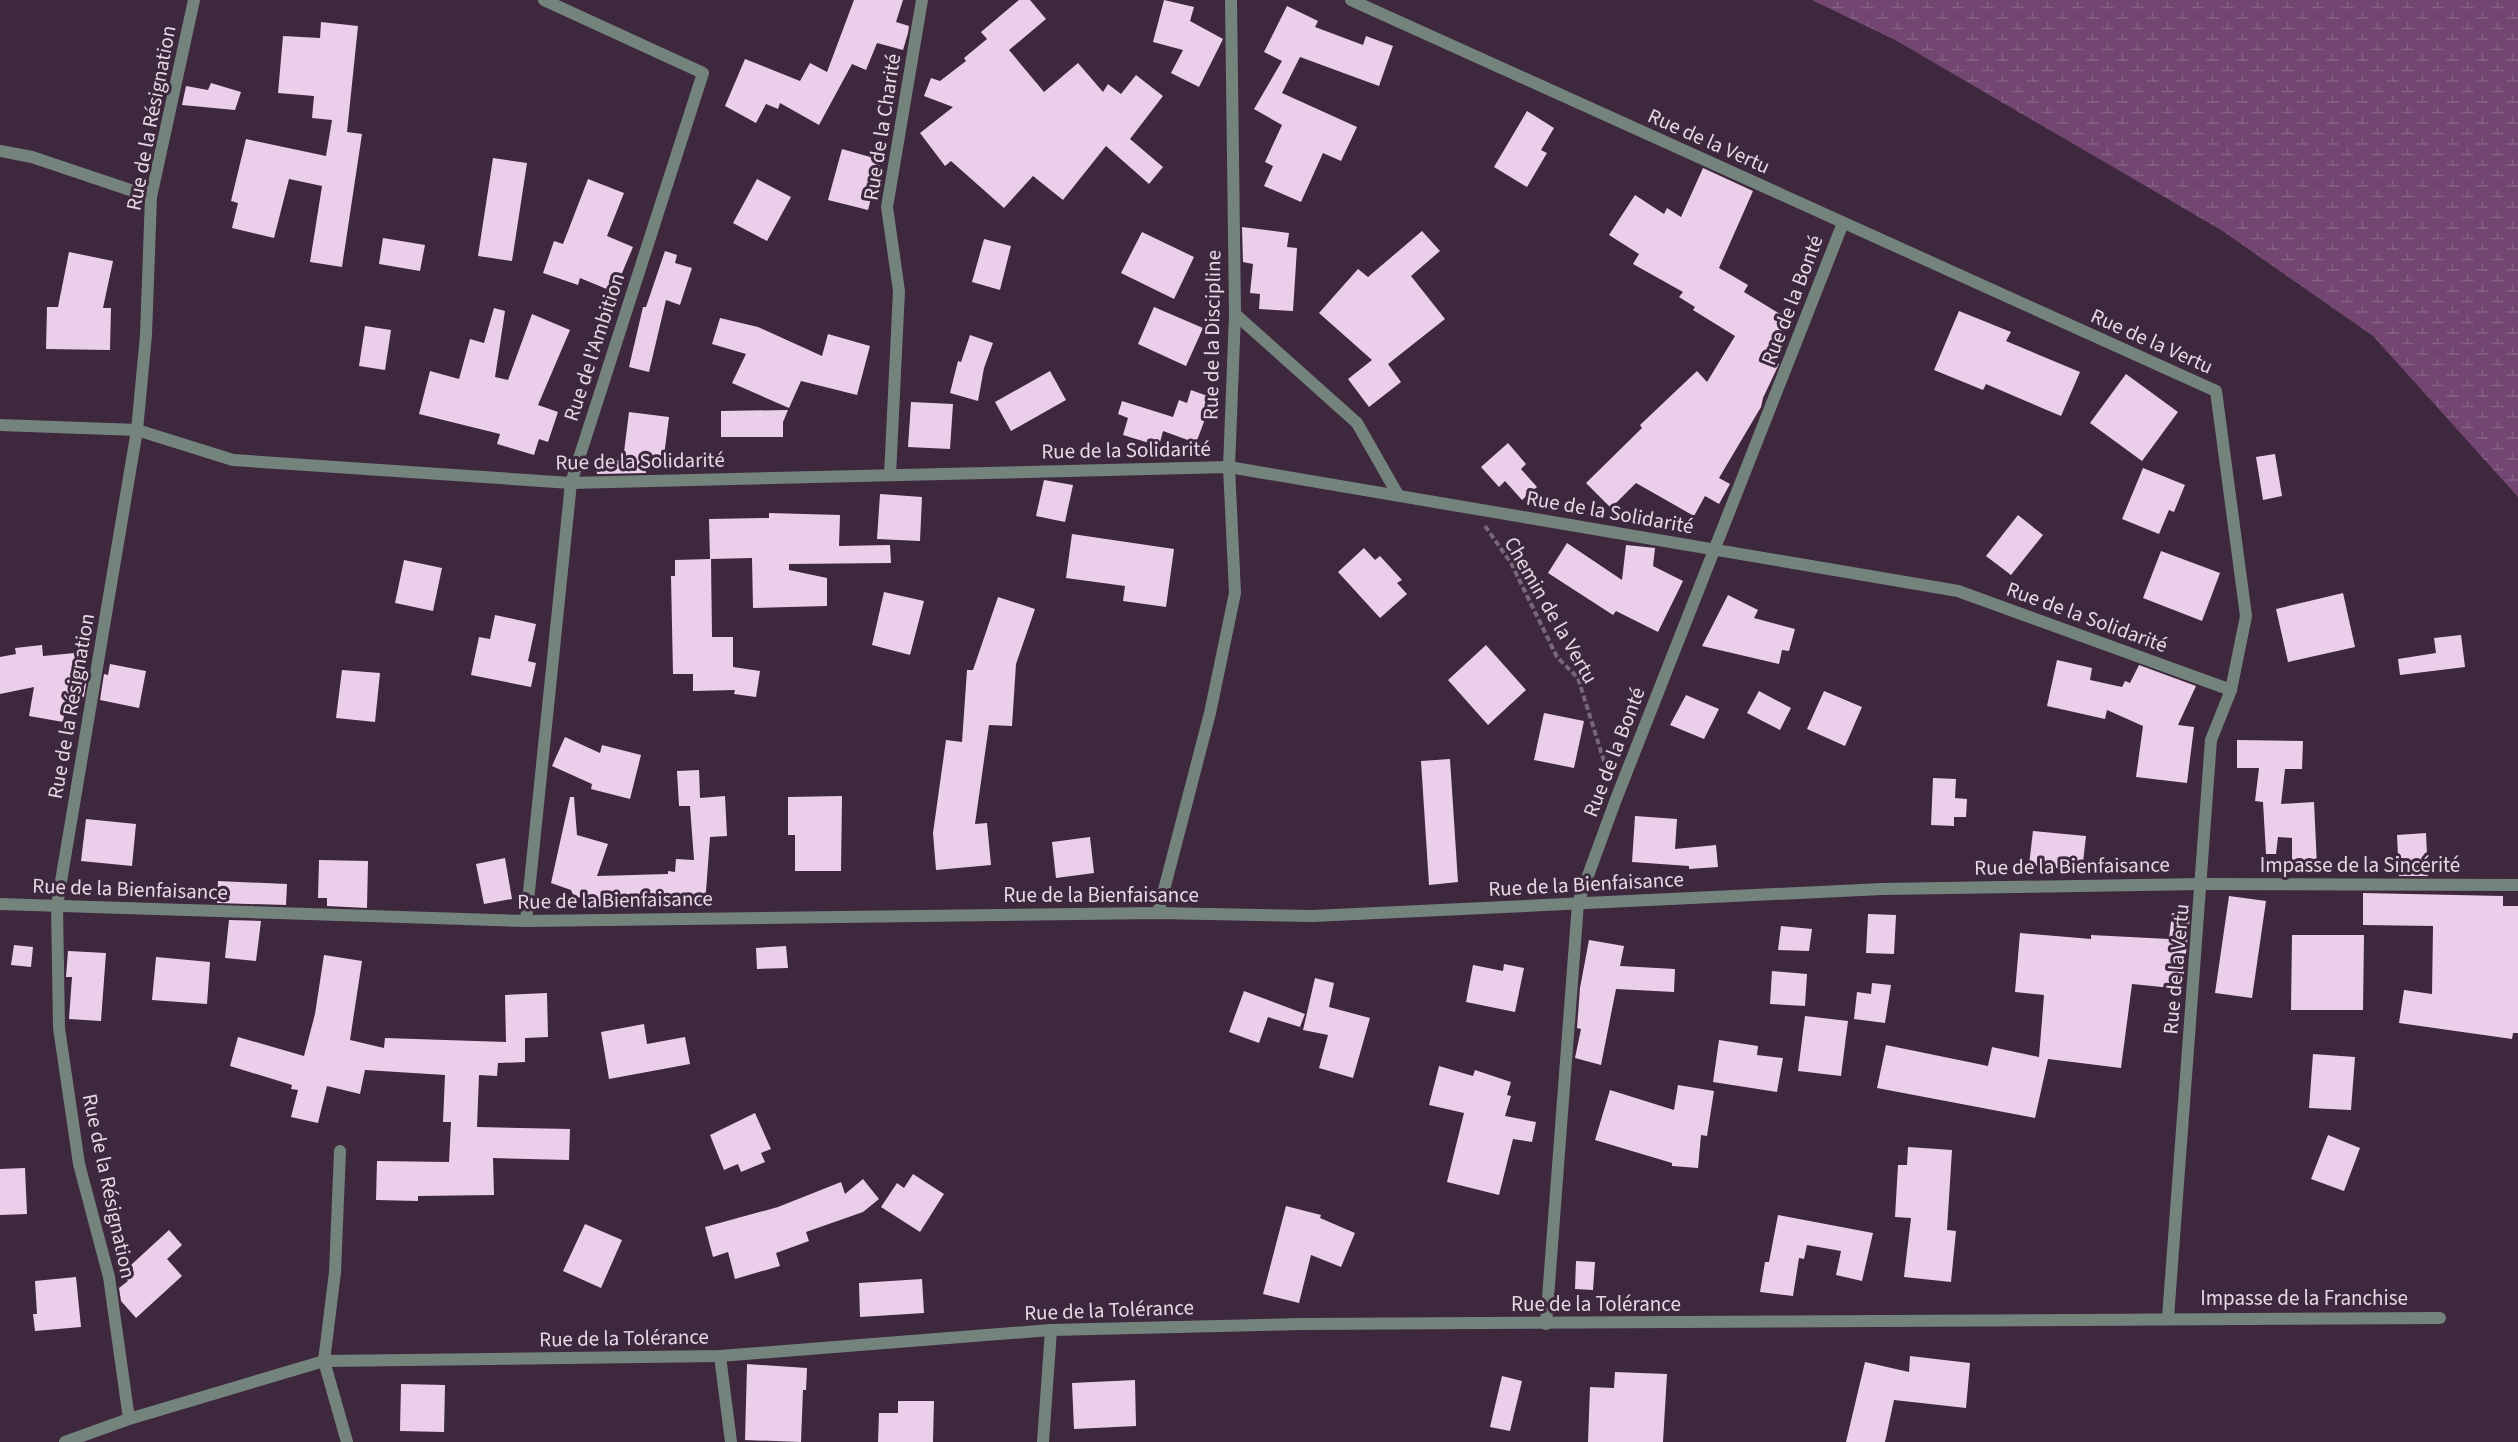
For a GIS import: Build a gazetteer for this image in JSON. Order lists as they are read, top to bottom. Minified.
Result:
{"streets":{"street":["Rue de la Résignation","Rue de la Charité","Rue de la Vertu","Rue de la Bonté","Rue de la Discipline","Rue de l'Ambition","Rue de la Solidarité","Impasse de la Sincérité","Rue de la Bienfaisance","Impasse de la Franchise","Rue de la Tolérance"],"path":["Chemin de la Vertu"]},"crossings":[["Rue de la Résignation","Rue de la Solidarité"],["Rue de la Résignation","Rue de la Bienfaisance"],["Rue de la Résignation","Rue de la Tolérance"],["Rue de la Charité","Rue de la Solidarité"],["Rue de la Vertu","Rue de la Bonté"],["Rue de la Vertu","Rue de la Solidarité"],["Rue de la Vertu","Impasse de la Sincérité"],["Rue de la Vertu","Rue de la Bienfaisance"],["Rue de la Vertu","Impasse de la Franchise"],["Rue de la Vertu","Rue de la Tolérance"],["Rue de la Bonté","Rue de la Solidarité"],["Rue de la Bonté","Chemin de la Vertu"],["Rue de la Bonté","Rue de la Bienfaisance"],["Rue de la Bonté","Rue de la Tolérance"],["Rue de la Discipline","Rue de la Solidarité"],["Rue de la Discipline","Rue de la Bienfaisance"],["Rue de l'Ambition","Rue de la Solidarité"],["Rue de l'Ambition","Rue de la Bienfaisance"],["Rue de la Solidarité","Chemin de la Vertu"],["Impasse de la Sincérité","Rue de la Bienfaisance"],["Impasse de la Franchise","Rue de la Tolérance"]]}
